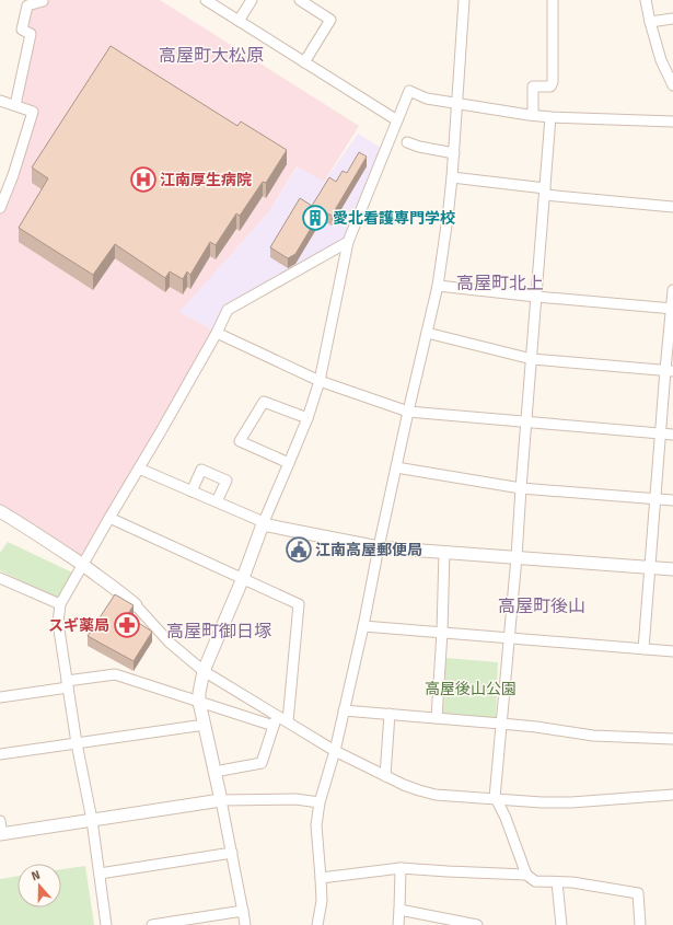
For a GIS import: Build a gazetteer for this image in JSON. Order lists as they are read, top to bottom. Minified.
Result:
{"districts":["高屋町大松原","高屋町北上","高屋町後山","高屋町御日塚"],"parks":["高屋後山公園"],"places":{"hospital":["江南厚生病院"],"building":["愛北看護専門学校"],"public building":["江南高屋郵便局"],"pharmacy":["スギ薬局"]},"north":"top"}
